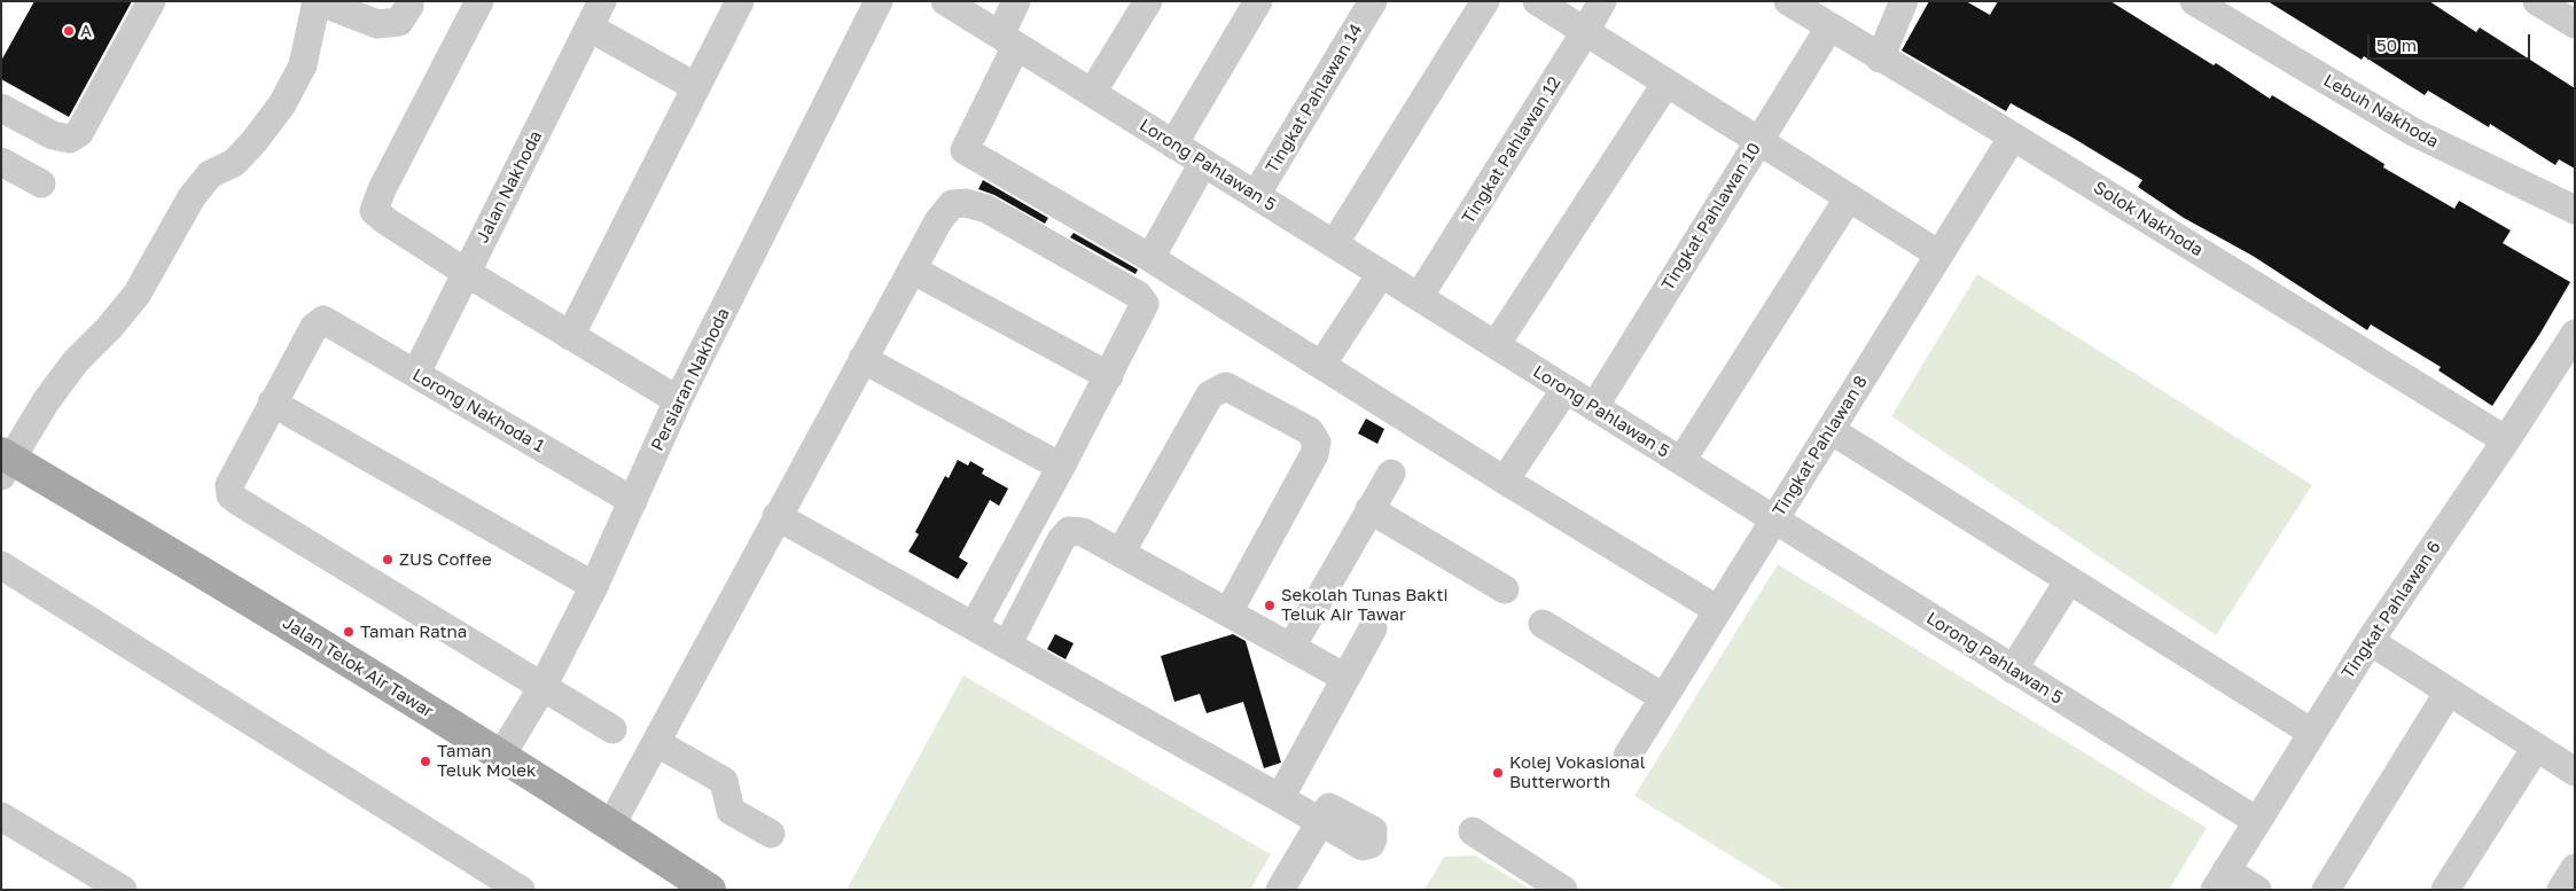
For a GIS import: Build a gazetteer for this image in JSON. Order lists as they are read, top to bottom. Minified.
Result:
{"streets":{"main road":["Jalan Telok Air Tawar"],"street":["Tingkat Pahlawan 14","Lebuh Nakhoda","Tingkat Pahlawan 12","Lorong Pahlawan 5","Jalan Nakhoda","Tingkat Pahlawan 10","Solok Nakhoda","Persiaran Nakhoda","Lorong Nakhoda 1","Tingkat Pahlawan 8","Tingkat Pahlawan 6"]},"crossings":[["Tingkat Pahlawan 14","Lorong Pahlawan 5"],["Tingkat Pahlawan 12","Lorong Pahlawan 5"],["Lorong Pahlawan 5","Tingkat Pahlawan 10"],["Lorong Pahlawan 5","Tingkat Pahlawan 8"],["Lorong Pahlawan 5","Tingkat Pahlawan 6"],["Jalan Nakhoda","Lorong Nakhoda 1"],["Tingkat Pahlawan 10","Solok Nakhoda"],["Solok Nakhoda","Tingkat Pahlawan 8"],["Solok Nakhoda","Tingkat Pahlawan 6"],["Persiaran Nakhoda","Lorong Nakhoda 1"],["Persiaran Nakhoda","Jalan Telok Air Tawar"]],"places":["A","ZUS Coffee","Sekolah Tunas Bakti Teluk Air Tawar","Taman Ratna","Taman Teluk Molek","Kolej Vokasional Butterworth"],"scale_bar":"50 m"}
